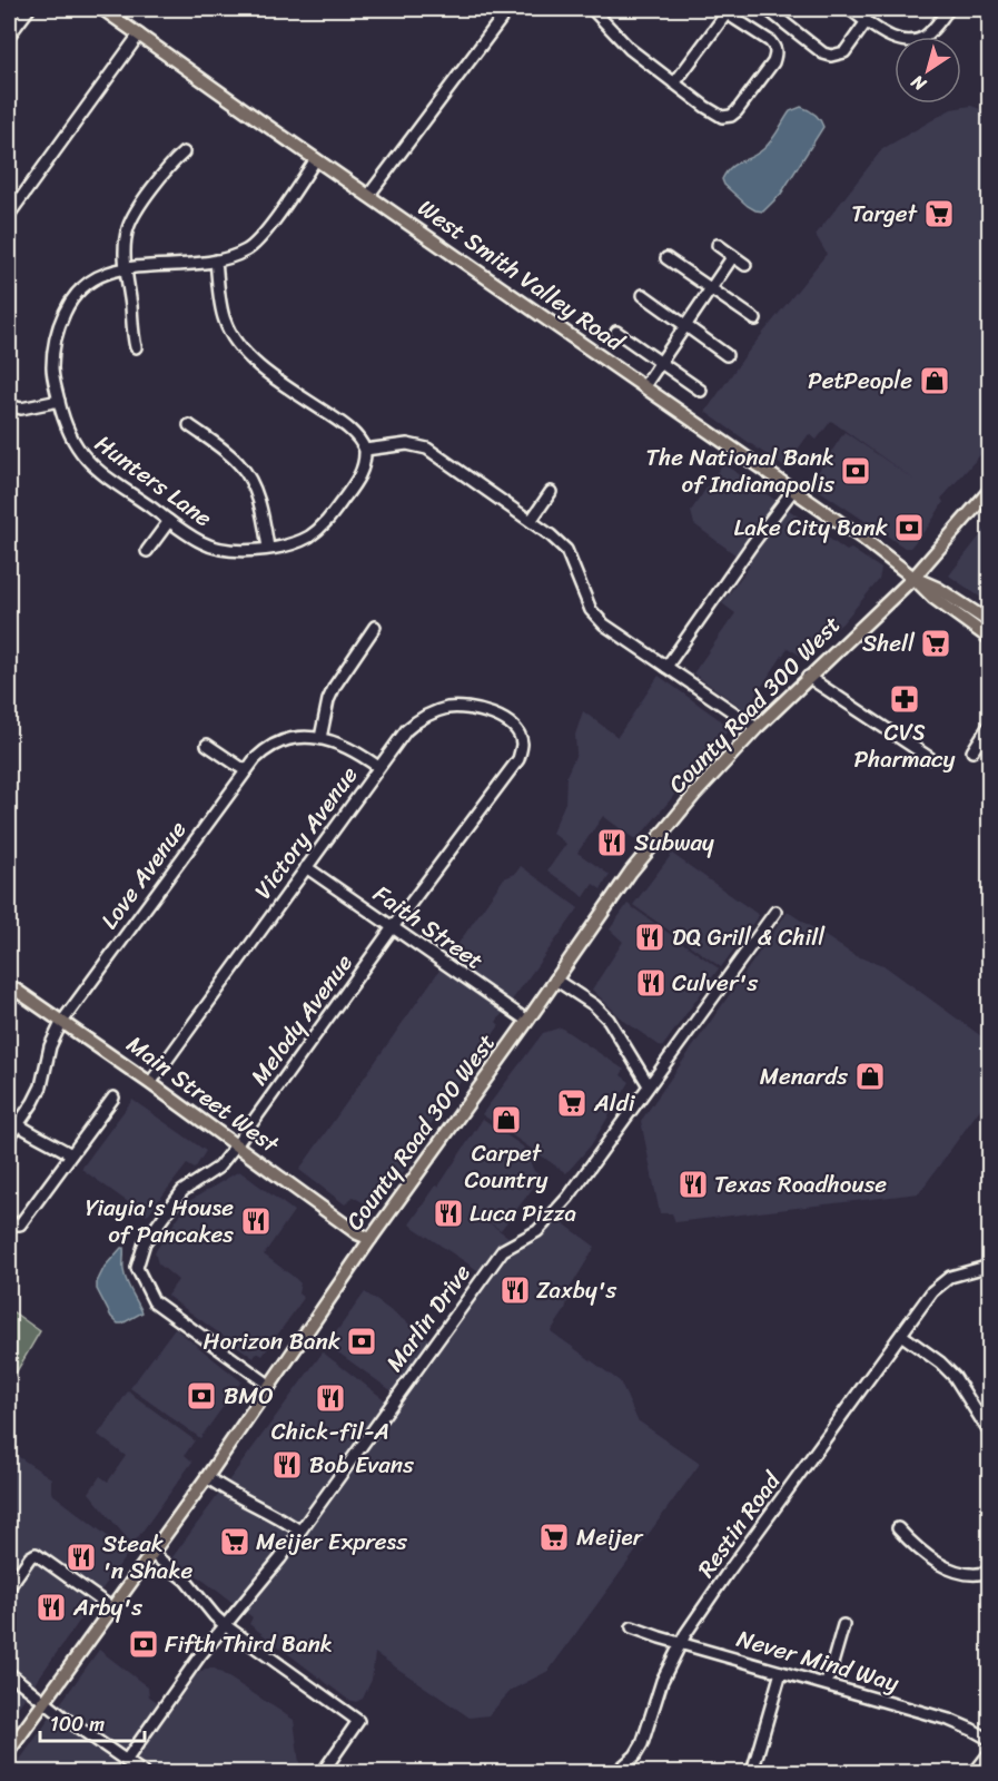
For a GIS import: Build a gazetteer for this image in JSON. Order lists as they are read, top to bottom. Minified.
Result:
{"streets":{"main road":["West Smith Valley Road","County Road 300 West","Main Street West"],"street":["Hunters Lane","Victory Avenue","Love Avenue","Faith Street","Melody Avenue","Marlin Drive","Restin Road","Never Mind Way"]},"crossings":[["West Smith Valley Road","Hunters Lane"],["West Smith Valley Road","County Road 300 West"],["County Road 300 West","Faith Street"],["County Road 300 West","Melody Avenue"],["County Road 300 West","Main Street West"],["Victory Avenue","Love Avenue"],["Victory Avenue","Faith Street"],["Victory Avenue","Melody Avenue"],["Victory Avenue","Main Street West"],["Love Avenue","Main Street West"],["Faith Street","Melody Avenue"],["Melody Avenue","Main Street West"],["Restin Road","Never Mind Way"]],"places":{"supermarket":["Target","Shell","Aldi","Meijer","Meijer Express"],"shop":["PetPeople","Menards","Carpet Country"],"bank":["The National Bank of Indianapolis","Lake City Bank","Horizon Bank","BMO","Fifth Third Bank"],"pharmacy":["CVS Pharmacy"],"restaurant":["Subway","DQ Grill & Chill","Culver's","Texas Roadhouse","Luca Pizza","Yiayia's House of Pancakes","Zaxby's","Chick-fil-A","Bob Evans","Steak 'n Shake","Arby's"]},"scale_bar":"100 m","north":"bottom left"}
